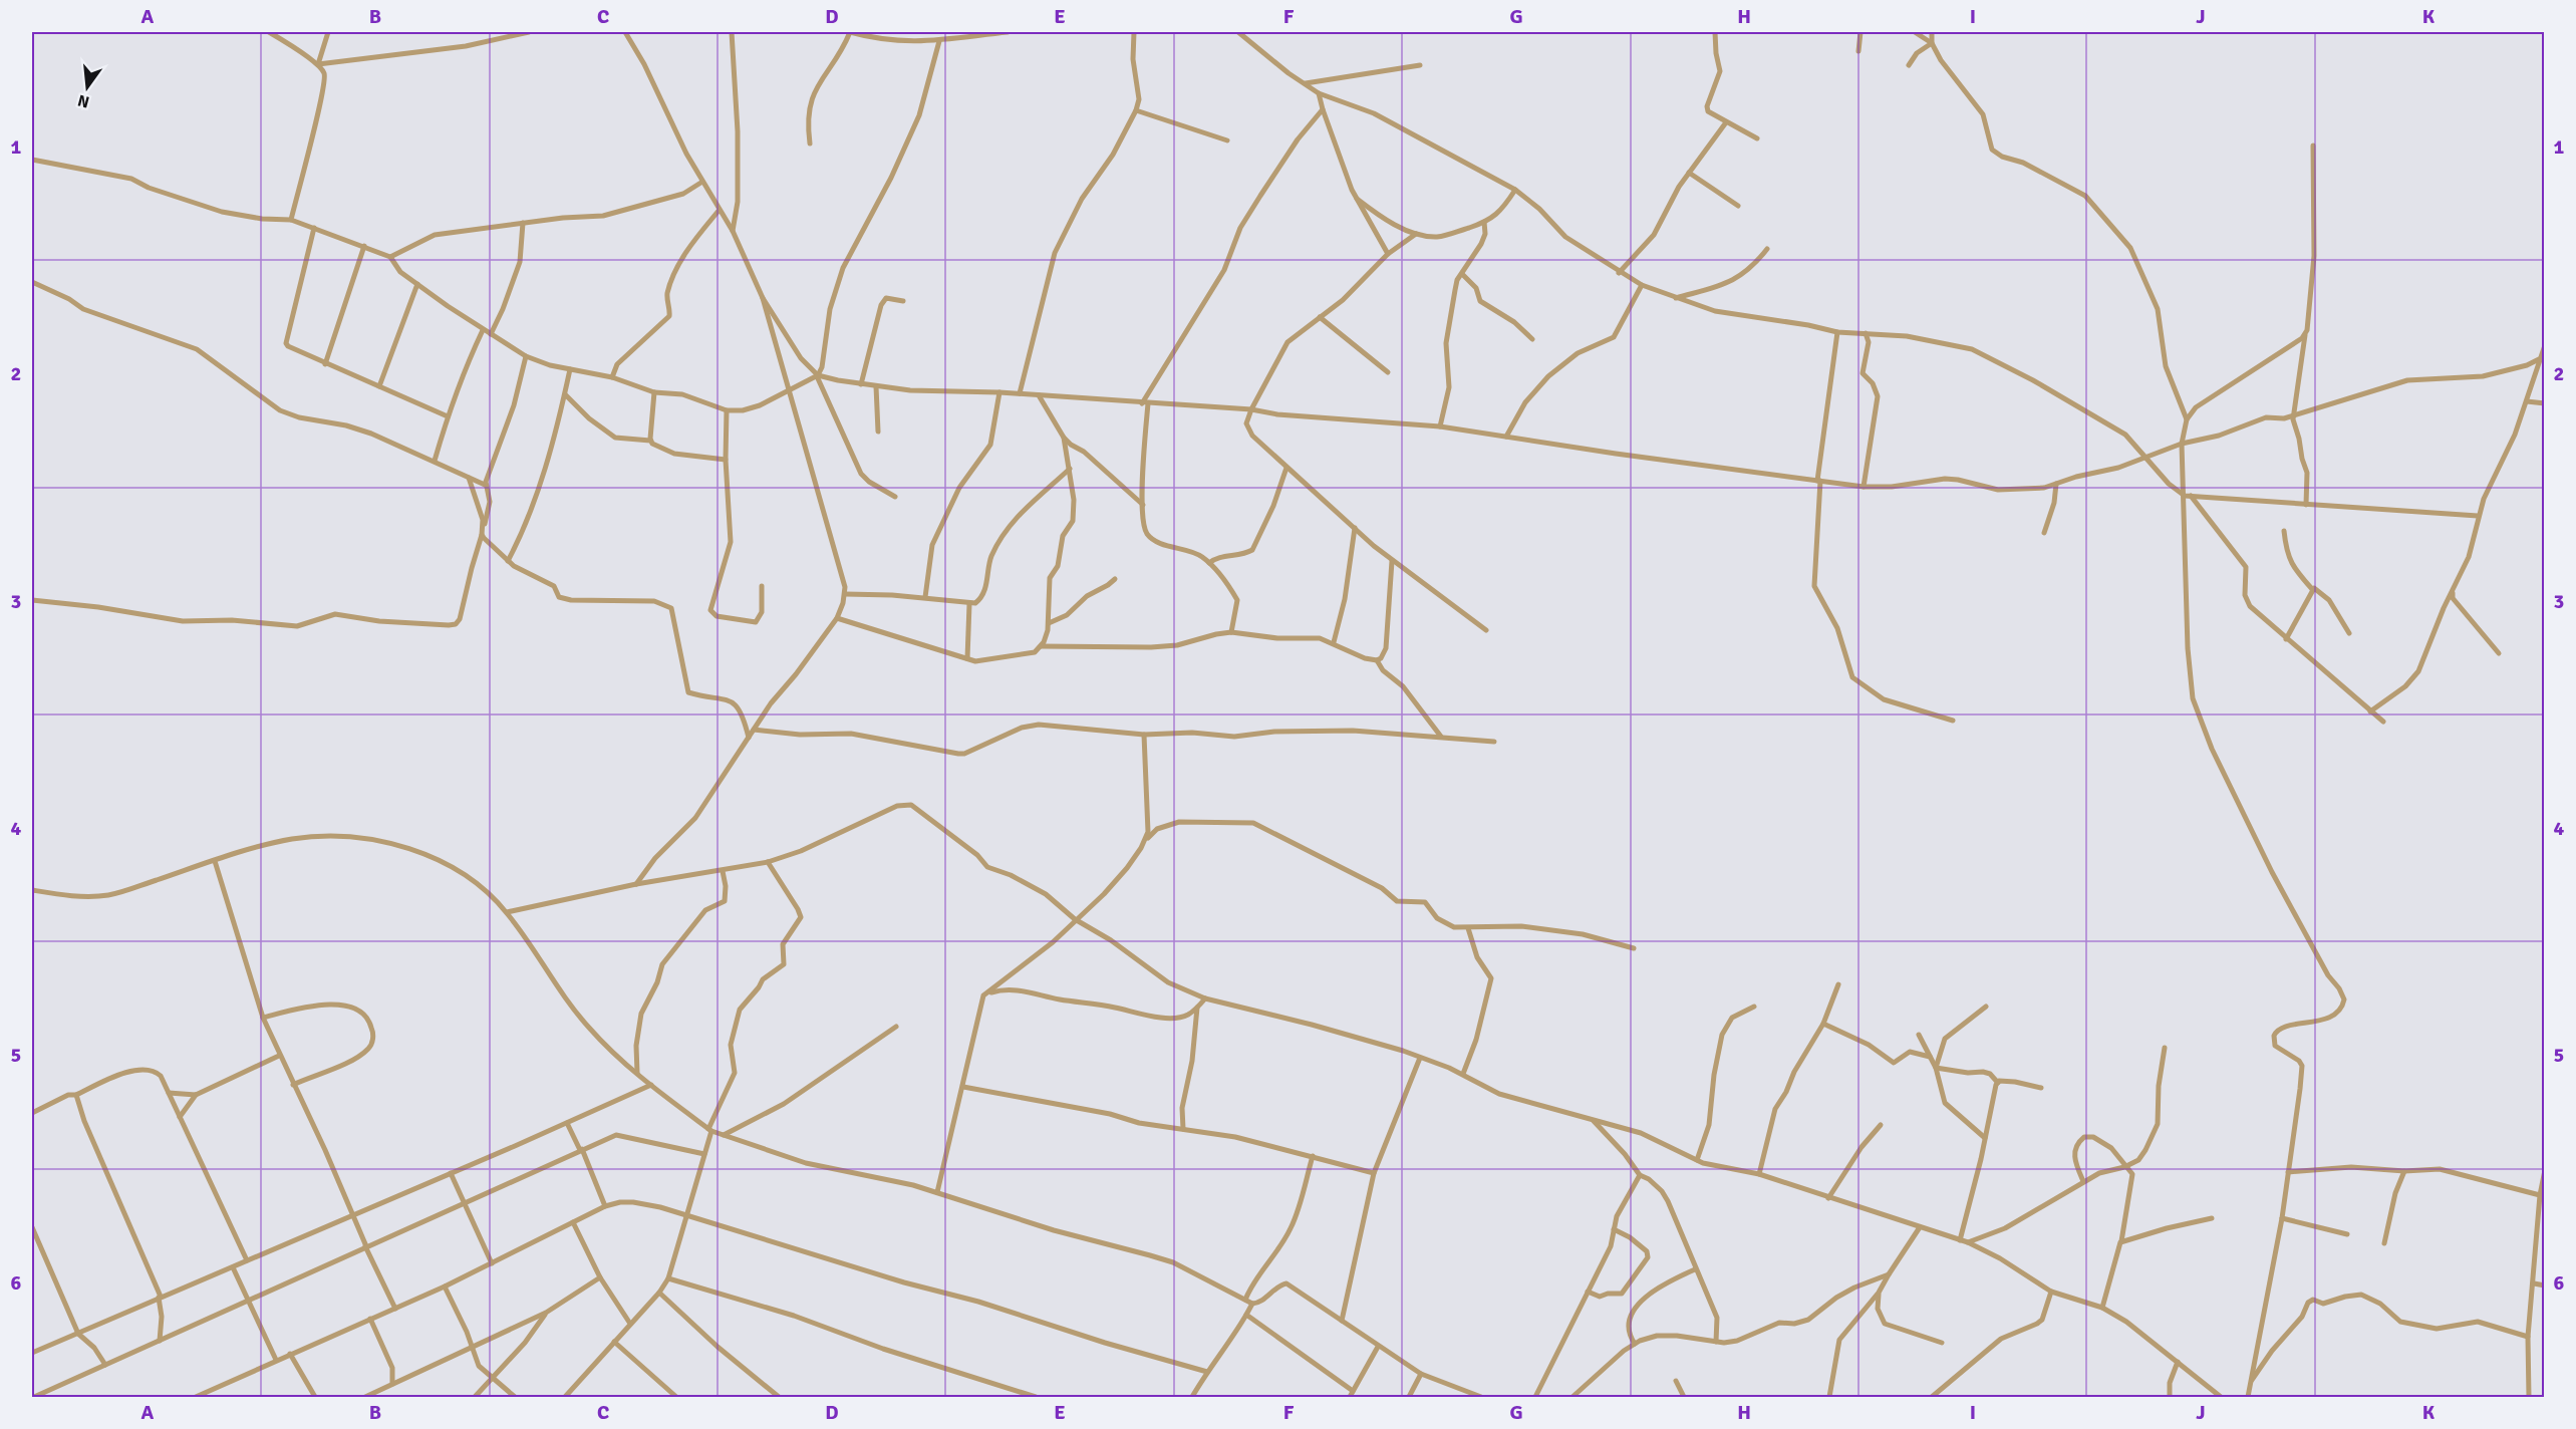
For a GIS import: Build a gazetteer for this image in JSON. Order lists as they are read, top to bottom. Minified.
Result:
{"north":"bottom","grid":{"columns":["A","B","C","D","E","F","G","H","I","J","K"],"rows":["1","2","3","4","5","6"]}}
